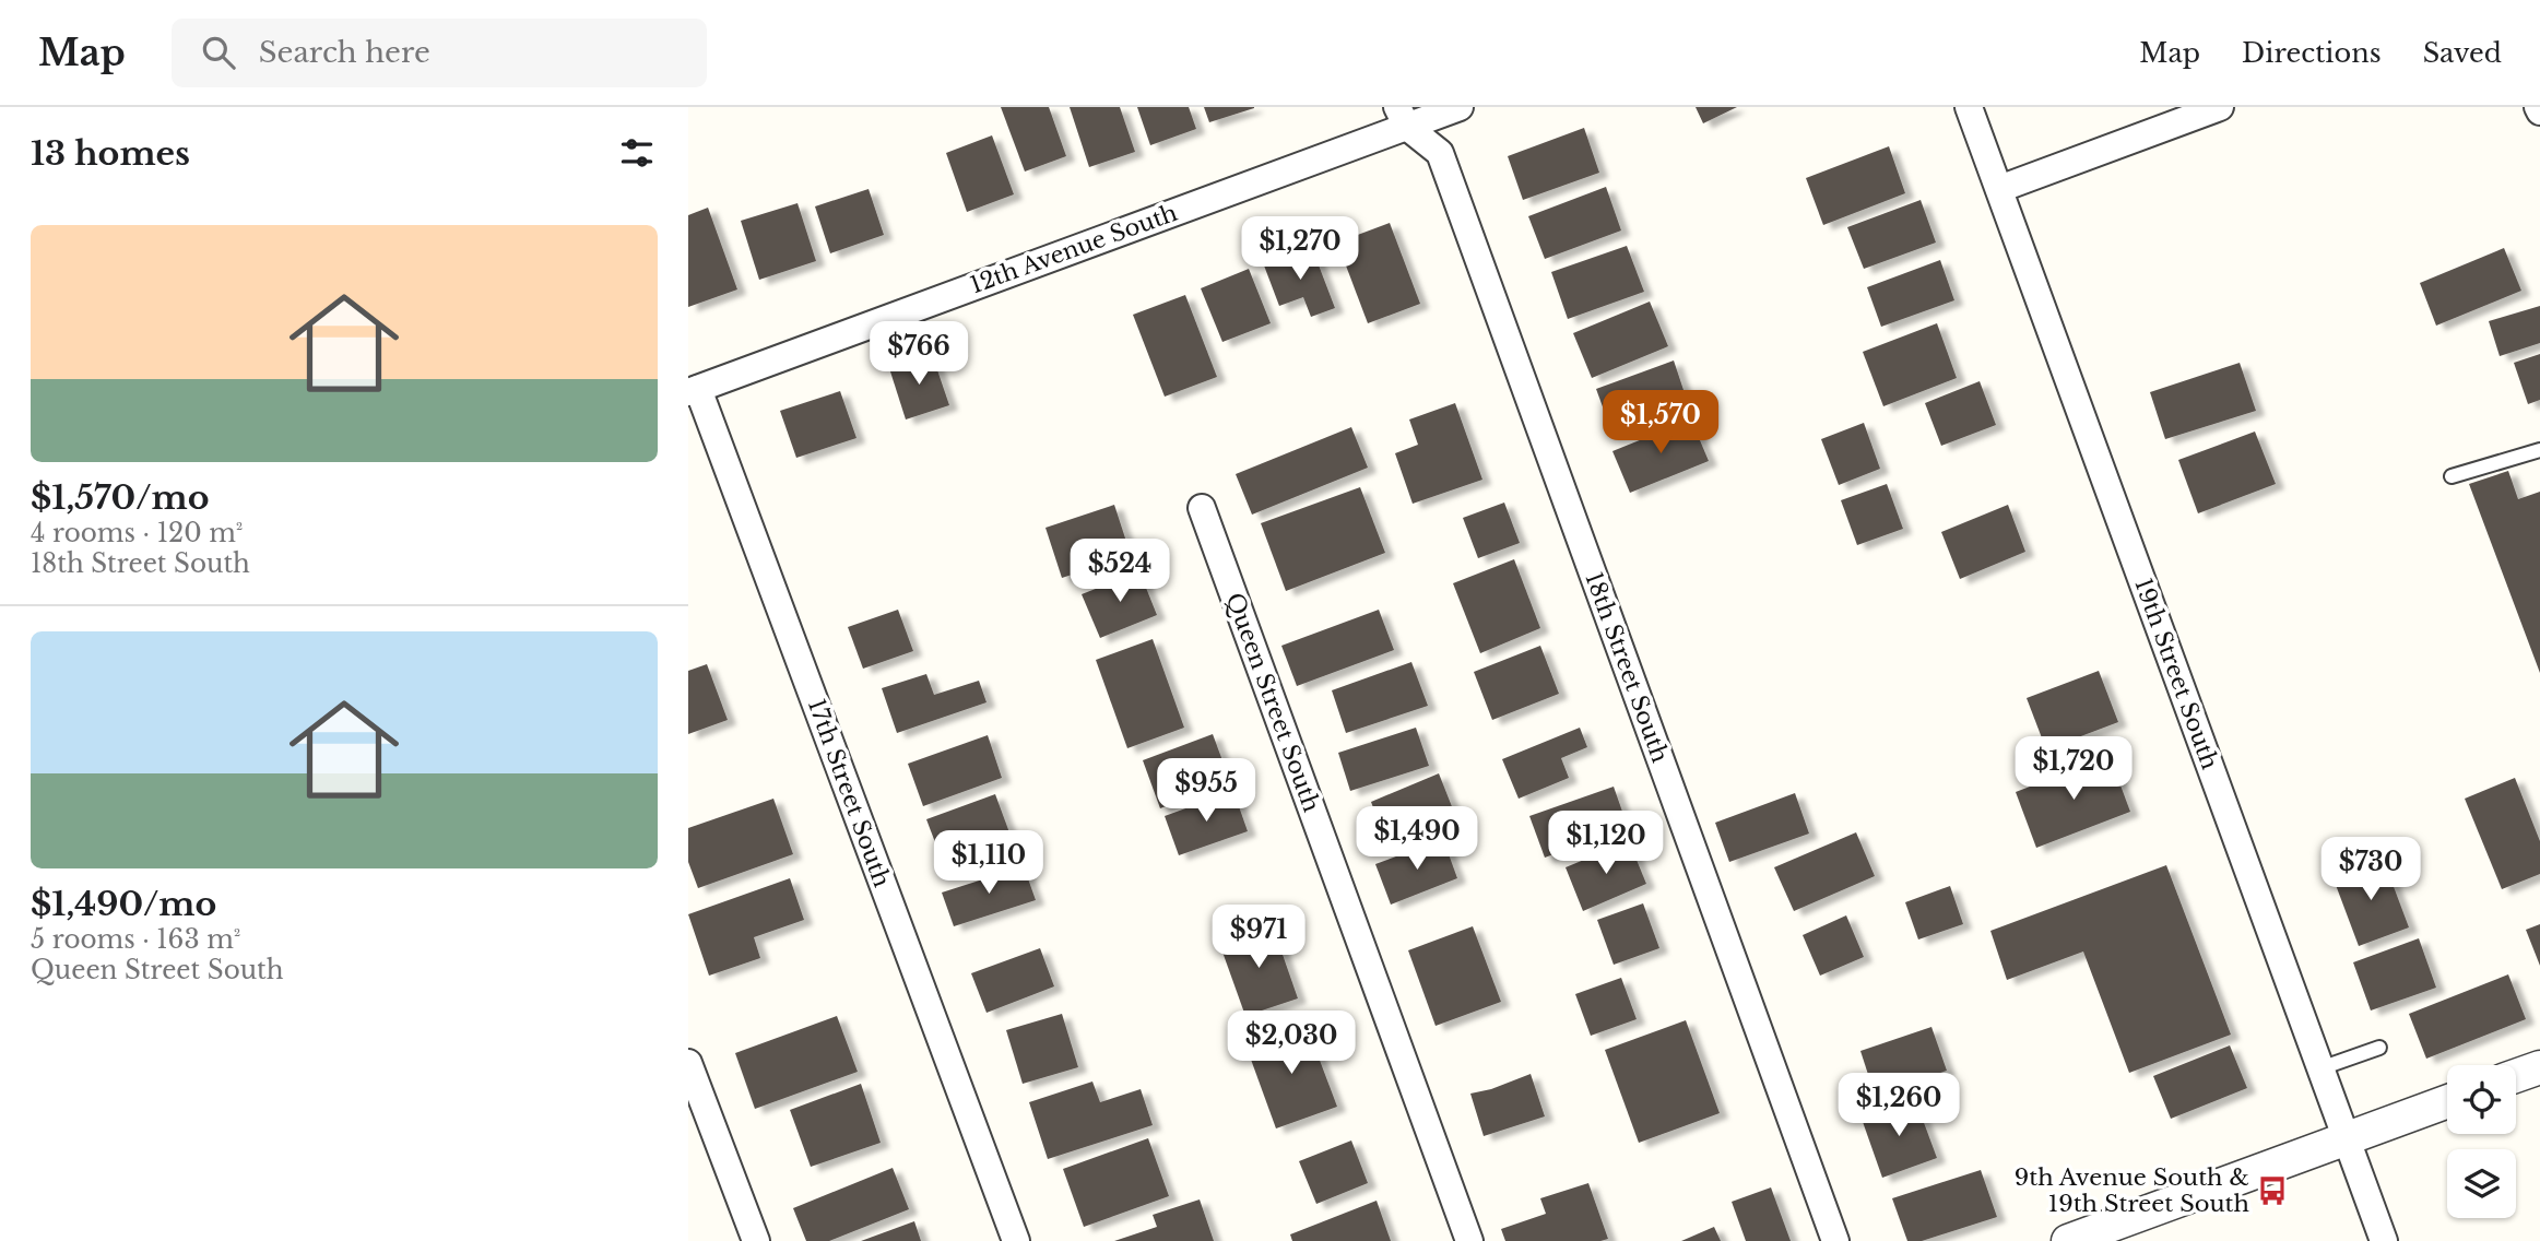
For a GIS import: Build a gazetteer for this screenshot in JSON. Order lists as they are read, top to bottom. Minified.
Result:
{"streets":{"street":["12th Avenue South","18th Street South","19th Street South","Queen Street South","17th Street South"]},"crossings":[["12th Avenue South","18th Street South"],["12th Avenue South","17th Street South"]],"places":{"bus stop":["9th Avenue South & 19th Street South"]},"page":{"header":"Map","search":"Search here","nav":["Map","Directions","Saved"],"heading":"13 homes","list":[{"name":"$1,570/mo","note":"4 rooms · 120 m² · 18th Street South"},{"name":"$1,490/mo","note":"5 rooms · 163 m² · Queen Street South"}],"price":["$1,270","$766","$1,570","$524","$1,720","$955","$1,490","$1,120","$1,110","$730","$971","$2,030","$1,260"]}}
